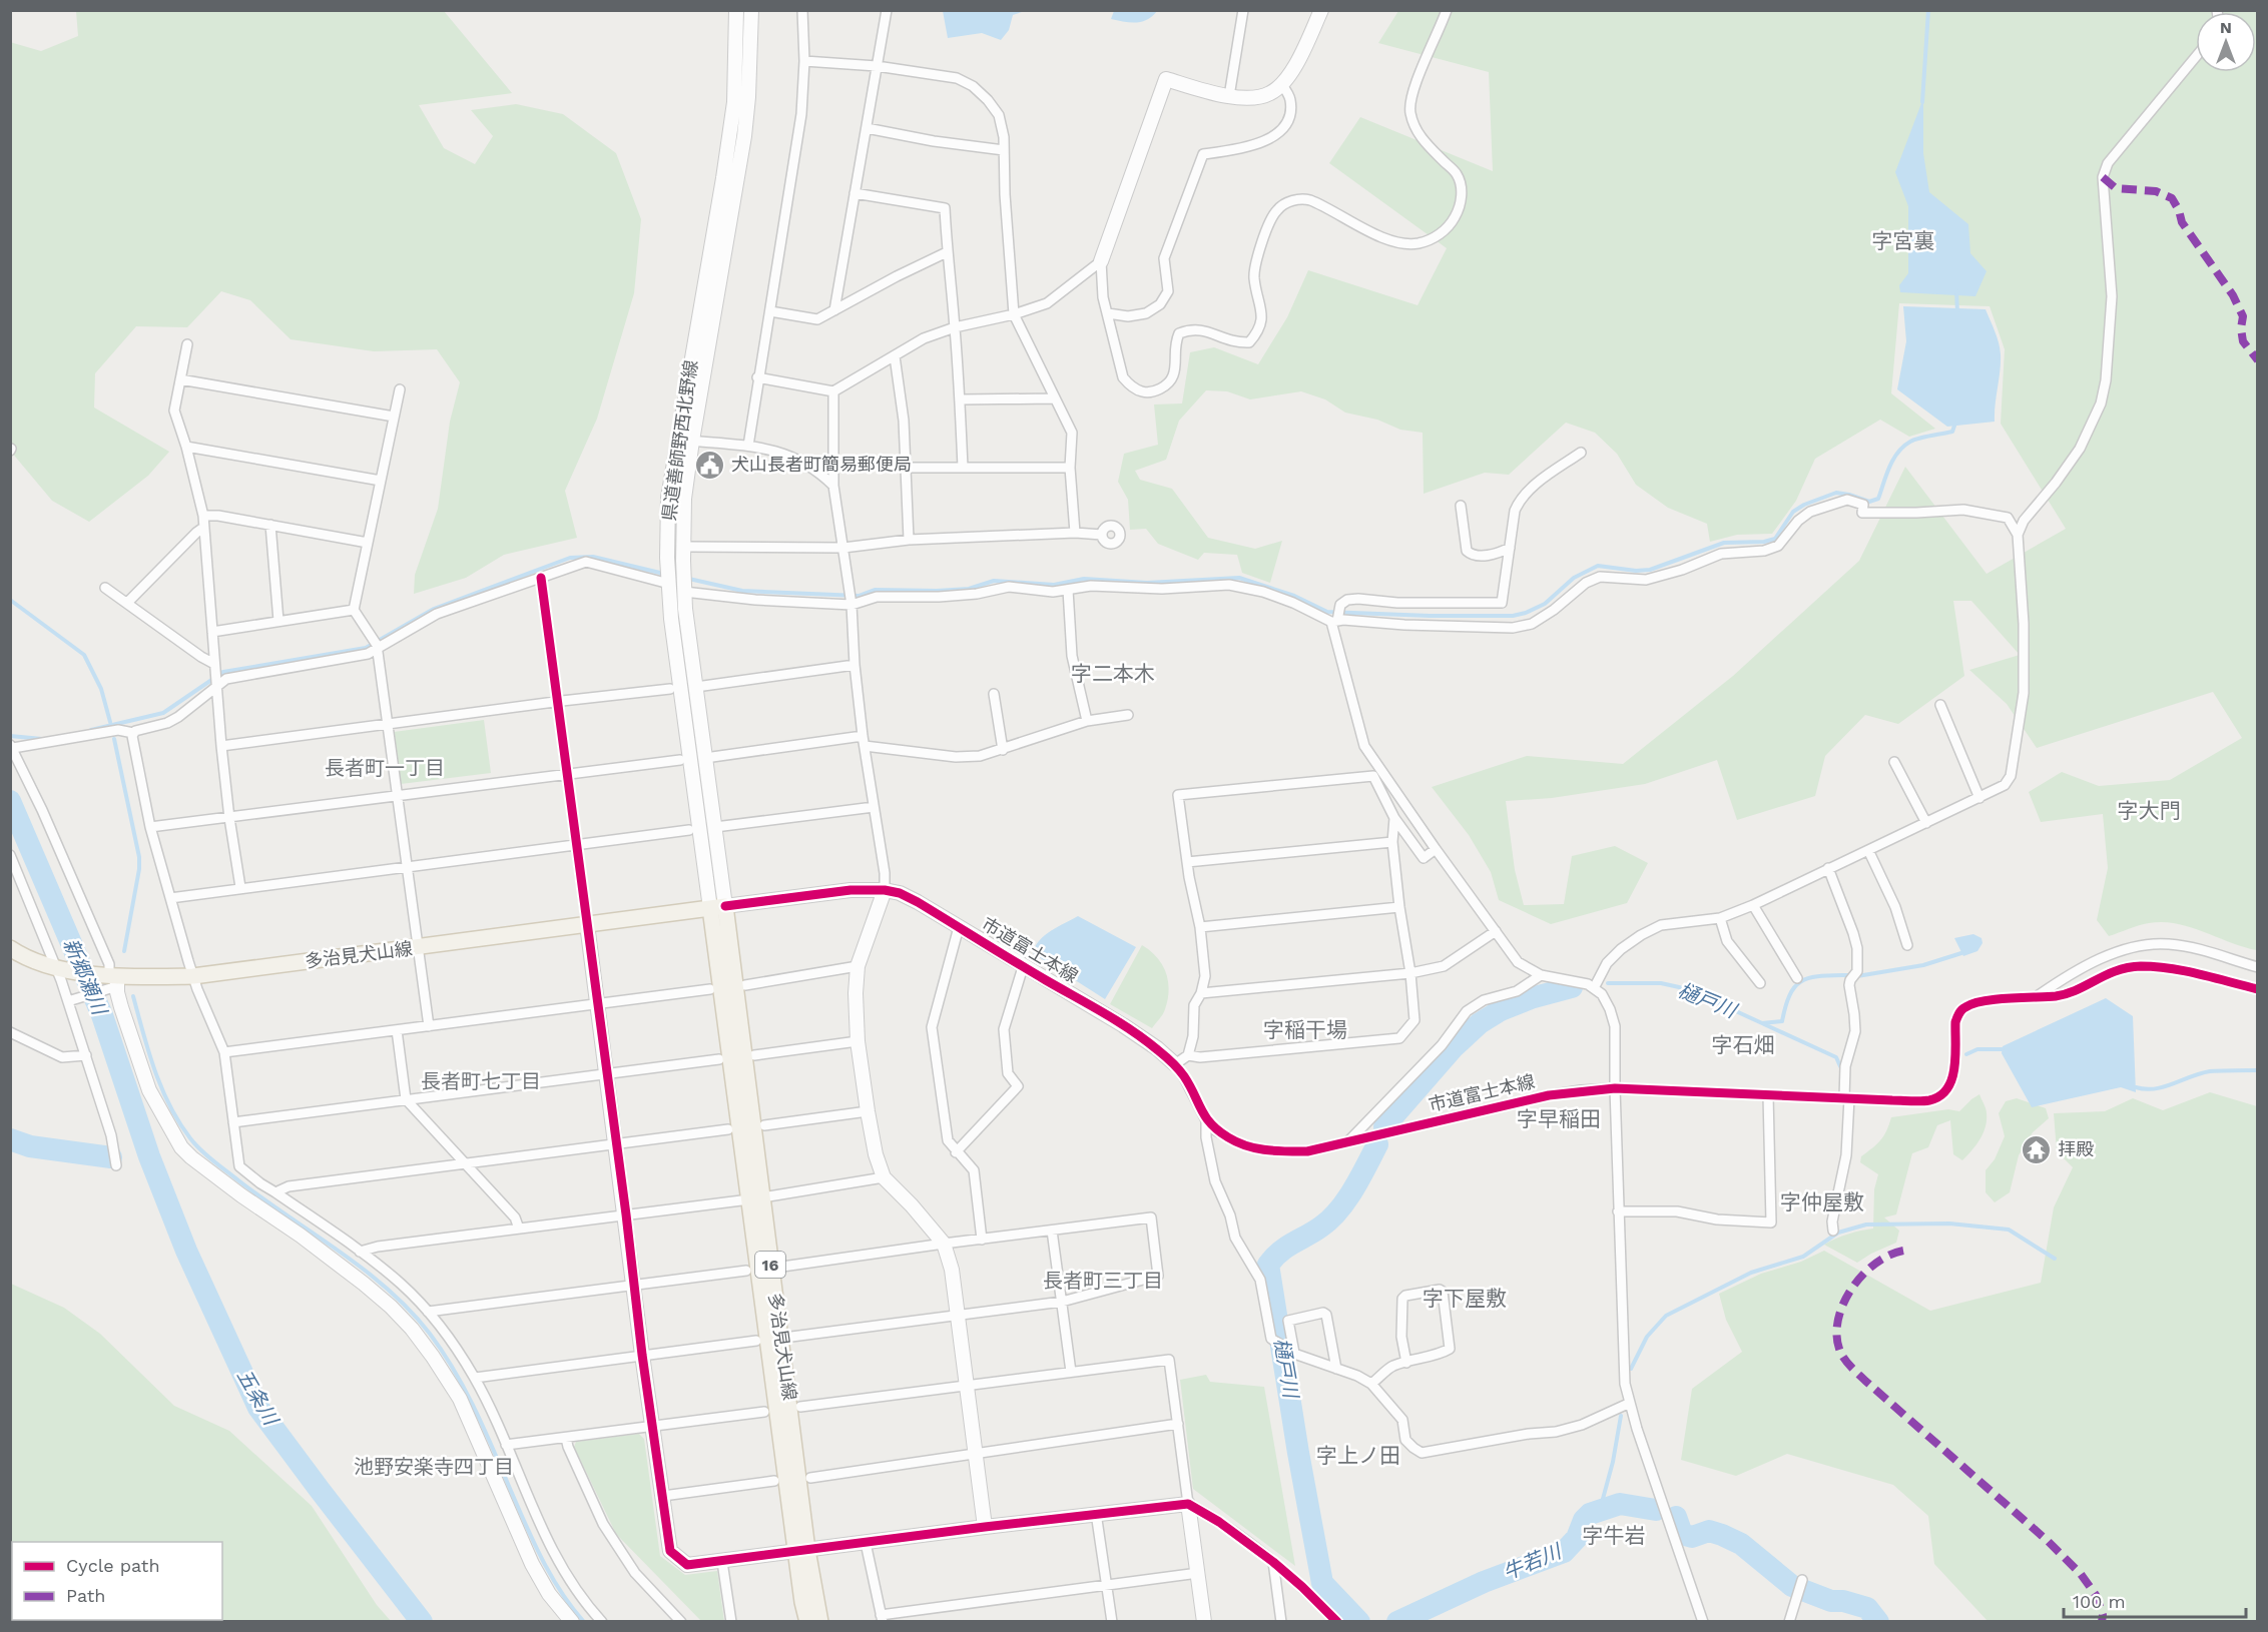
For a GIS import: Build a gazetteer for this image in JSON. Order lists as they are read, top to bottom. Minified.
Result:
{"streets":{"main road":["多治見犬山線","16"],"street":["県道善師野西北野線","市道富士本線"]},"crossings":[["県道善師野西北野線","市道富士本線"],["県道善師野西北野線","多治見犬山線"],["市道富士本線","多治見犬山線"]],"districts":["字宮裏","字二本木","長者町一丁目","字大門","字稲干場","字石畑","長者町七丁目","字早稲田","字仲屋敷","長者町三丁目","字下屋敷","字上ノ田","池野安楽寺四丁目","字牛岩"],"water":["新郷瀬川","樋戸川","五条川","牛若川"],"places":{"public building":["犬山長者町簡易郵便局"],"temple":["拝殿"]},"legend":["Cycle path","Path"],"scale_bar":"100 m","north":"top"}
